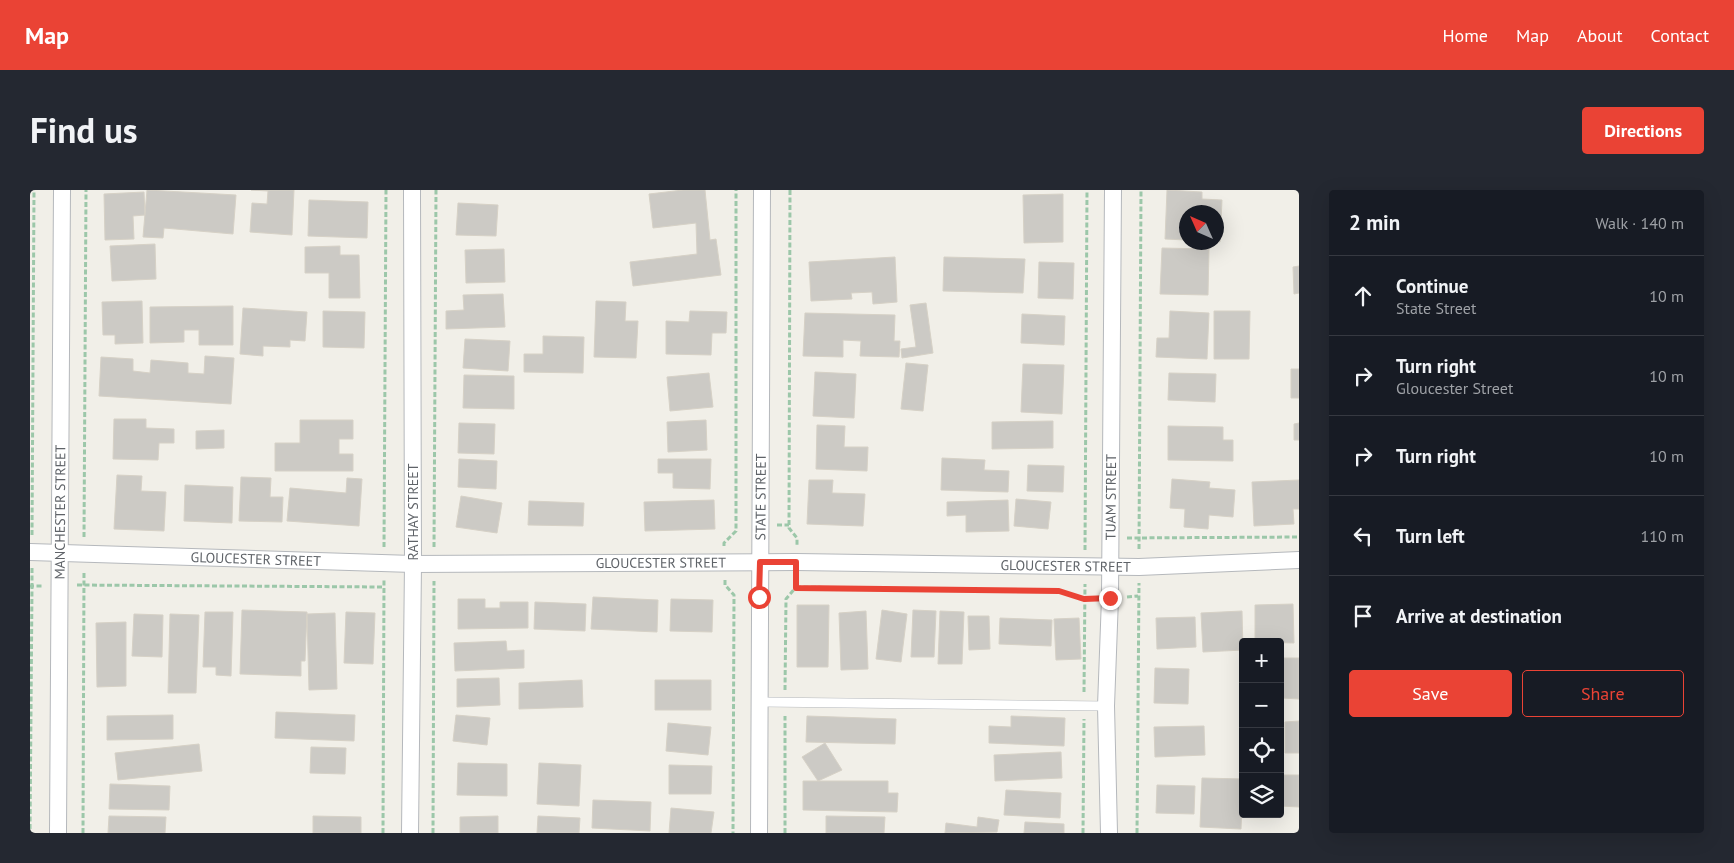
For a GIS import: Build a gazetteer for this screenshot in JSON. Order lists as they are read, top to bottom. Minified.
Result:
{"streets":{"street":["STATE STREET","TUAM STREET","MANCHESTER STREET","RATHAY STREET","GLOUCESTER STREET"]},"crossings":[["STATE STREET","GLOUCESTER STREET"],["TUAM STREET","GLOUCESTER STREET"],["MANCHESTER STREET","GLOUCESTER STREET"],["RATHAY STREET","GLOUCESTER STREET"]],"north":"top left","page":{"header":"Map","nav":["Home","Map","About","Contact"],"title":"Find us","buttons":["Directions",["Save","Share"]],"heading":["2 min","Walk · 140 m"],"list":[["Continue","State Street","10 m"],["Turn right","Gloucester Street","10 m"],["Turn right","10 m"],["Turn left","110 m"],"Arrive at destination"],"map_buttons":["+","−"]}}
